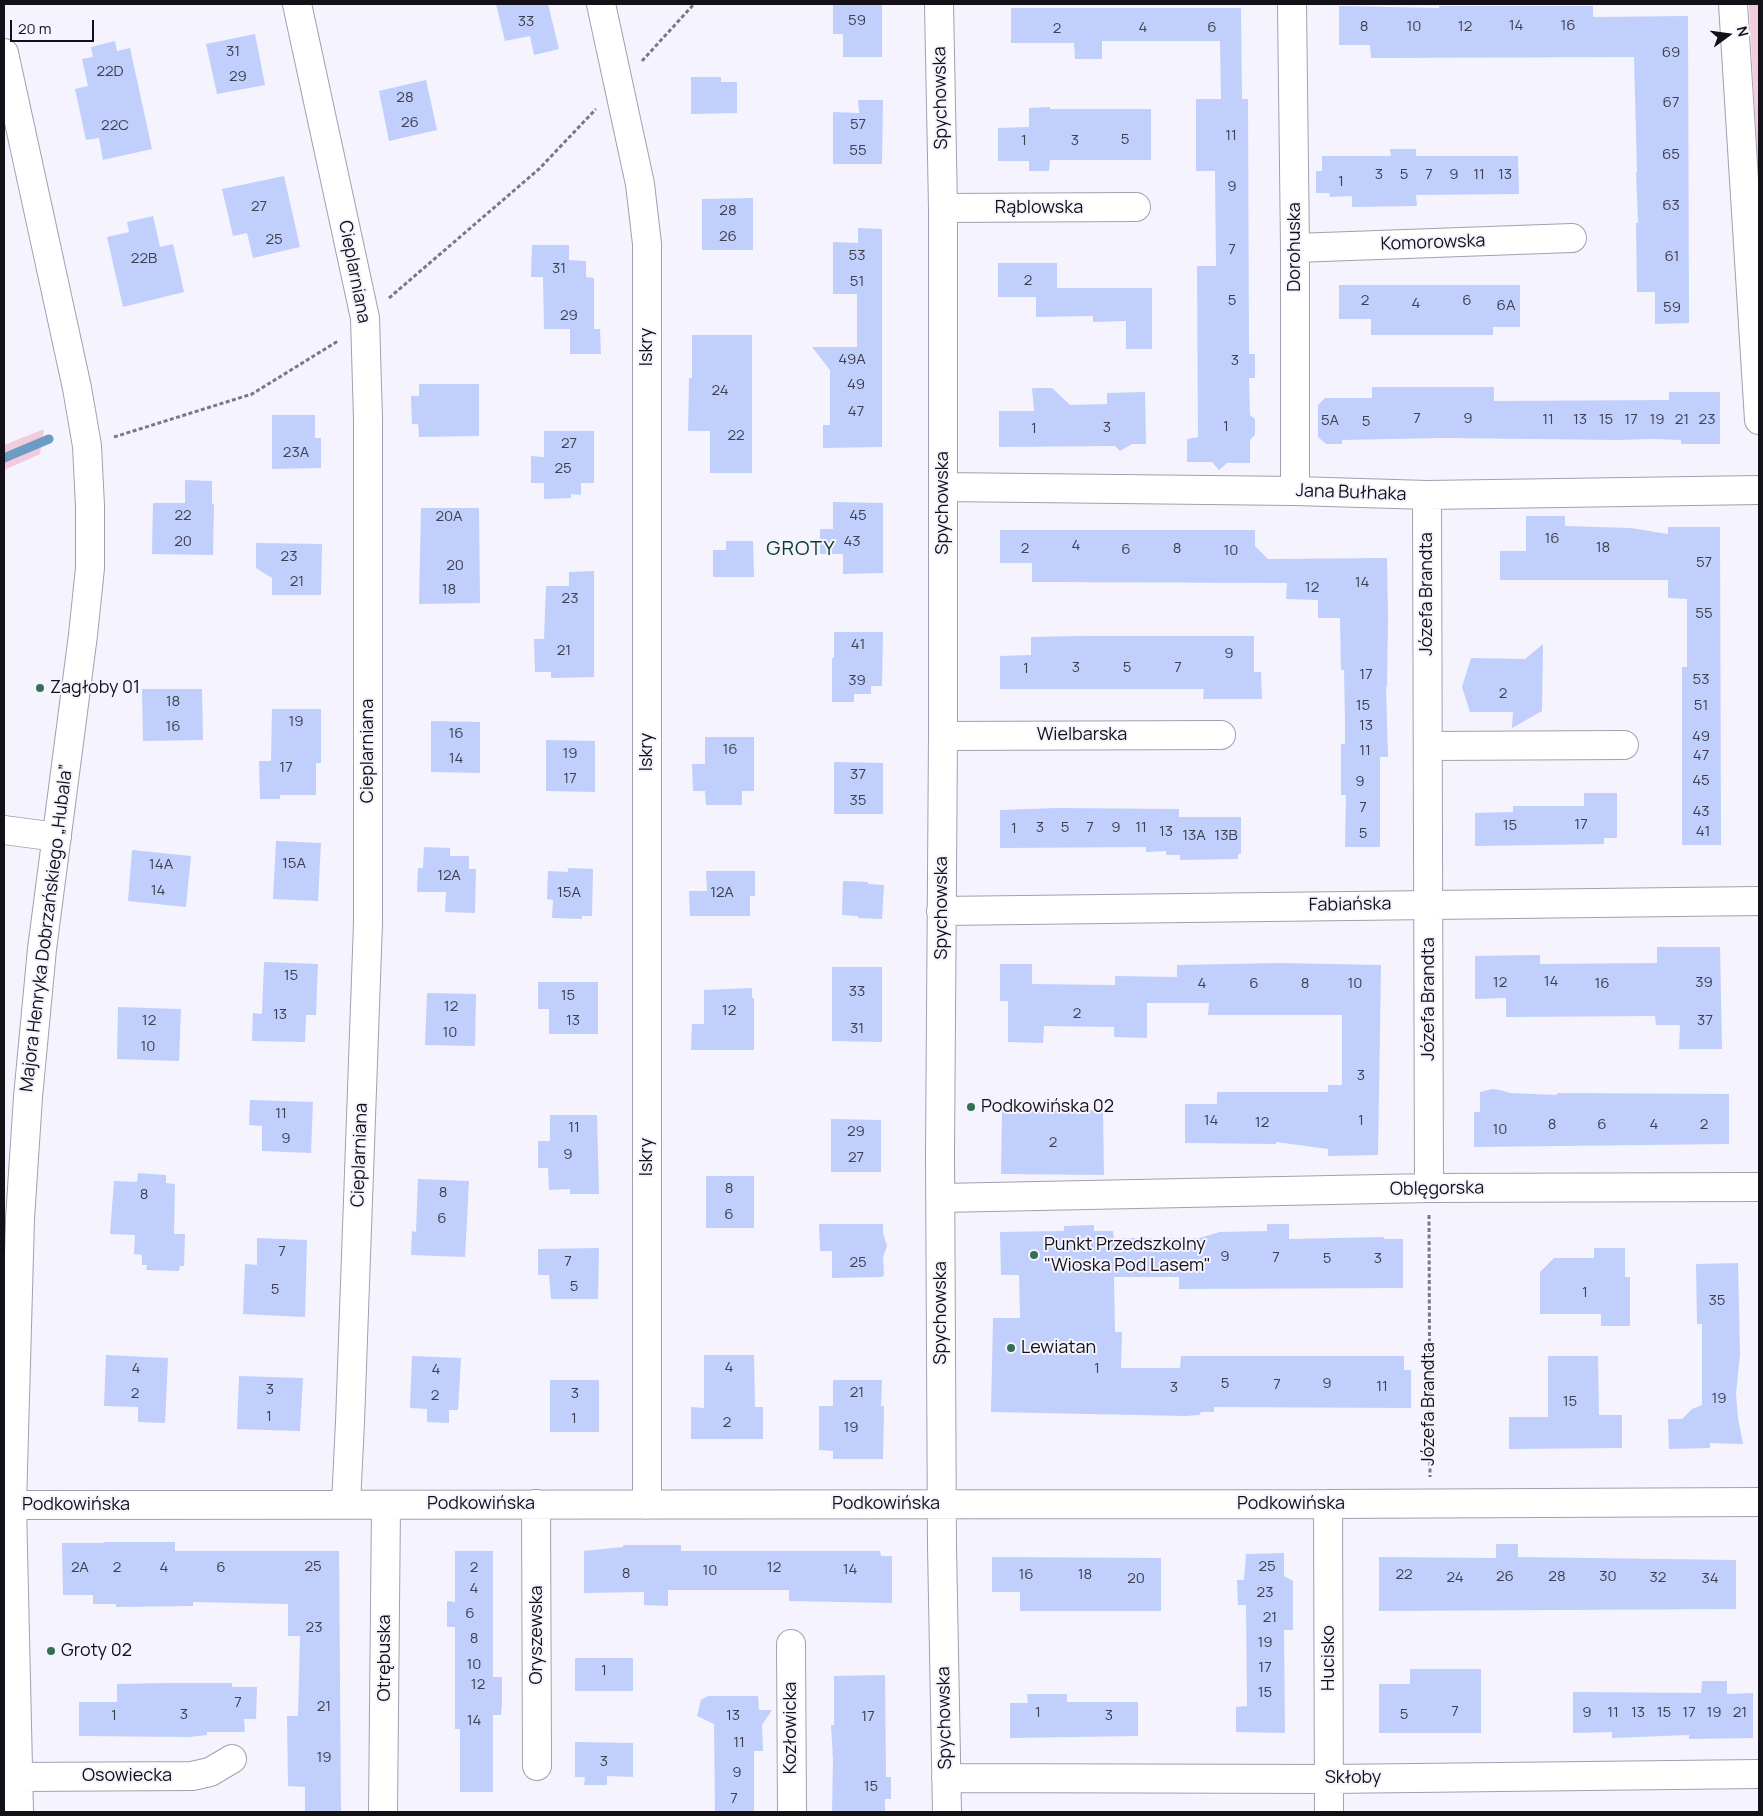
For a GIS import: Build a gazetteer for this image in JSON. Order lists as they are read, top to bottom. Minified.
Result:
{"streets":{"street":["Spychowska","Rąblowska","Komorowska","Dorohuska","Cieplarniana","Iskry","Jana Bułhaka","Józefa Brandta","Wielbarska","Fabiańska","Majora Henryka Dobrzańskiego „Hubala”","Oblęgorska","Podkowińska","Oryszewska","Otrębuska","Hucisko","Kozłowicka","Osowiecka","Skłoby"]},"crossings":[["Spychowska","Rąblowska"],["Spychowska","Jana Bułhaka"],["Spychowska","Wielbarska"],["Spychowska","Fabiańska"],["Spychowska","Oblęgorska"],["Spychowska","Podkowińska"],["Spychowska","Skłoby"],["Komorowska","Dorohuska"],["Dorohuska","Jana Bułhaka"],["Cieplarniana","Podkowińska"],["Iskry","Podkowińska"],["Jana Bułhaka","Józefa Brandta"],["Józefa Brandta","Fabiańska"],["Józefa Brandta","Oblęgorska"],["Józefa Brandta","Podkowińska"],["Majora Henryka Dobrzańskiego „Hubala”","Podkowińska"],["Majora Henryka Dobrzańskiego „Hubala”","Osowiecka"],["Podkowińska","Oryszewska"],["Podkowińska","Otrębuska"],["Podkowińska","Hucisko"],["Hucisko","Skłoby"]],"districts":["GROTY"],"places":["Zagłoby 01","Podkowińska 02","Punkt Przedszkolny \"Wioska Pod Lasem\"","Lewiatan","Groty 02"],"house_numbers":["59","33","14","16","8","10","12","4","6","2","31","69","22D","29","28","67","26","57","22C","11","5","1","3","55","65","3","5","7","9","11","13","1","9","63","27","28","26","25","7","53","61","22B","31","2","51","5","2","6","4","6A","59","29","49A","3","49","24","47","7","9","11","13","15","17","19","21","23","5A","5","1","3","1","22","27","23A","25","22","45","20A","16","20","43","4","18","2","8","6","10","23","57","20","21","14","12","18","23","55","41","21","9","3","5","7","1","17","53","39","2","18","15","51","19","13","16","16","49","16","11","19","47","14","17","37","17","45","9","35","7","43","17","15","3","5","7","9","11","1","13","41","5","13A","13B","15A","14A","12A","14","15A","12A","15","14","12","39","4","6","8","10","16","33","15","12","12","2","13","12","13","37","31","10","10","3","11","14","1","12","8","6","4","2","11","10","29","9","2","9","27","8","8","8","6","6","7","9","7","5","3","7","25","5","5","1","35","4","4","1","4","5","9","7","11","3","3","21","2","3","2","19","15","1","1","2","19","25","25","2A","2","4","6","2","12","14","10","8","16","18","22","26","28","30","24","32","20","34","4","23","6","21","23","8","19","10","17","1","12","15","7","21","7","1","9","11","13","15","17","19","21","3","5","1","13","3","17","14","11","19","3","9","15","7"],"scale_bar":"20 m","north":"right"}
